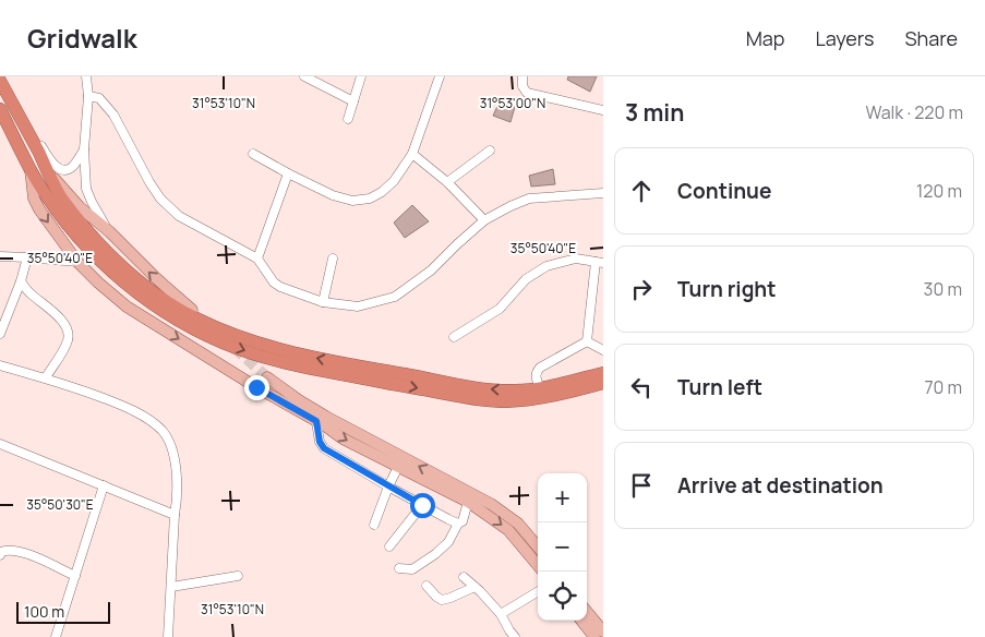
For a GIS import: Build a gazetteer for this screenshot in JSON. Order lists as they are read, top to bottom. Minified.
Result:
{"scale_bar":"100 m","page":{"header":"Gridwalk","nav":["Map","Layers","Share"],"heading":["3 min","Walk · 220 m"],"list":[["Continue","120 m"],["Turn right","30 m"],["Turn left","70 m"],"Arrive at destination"],"map_buttons":["+","−"],"scale":"100 m"},"coordinates":["31°53'10\"N","31°53'00\"N","35°50'40\"E","35°50'30\"E"]}
